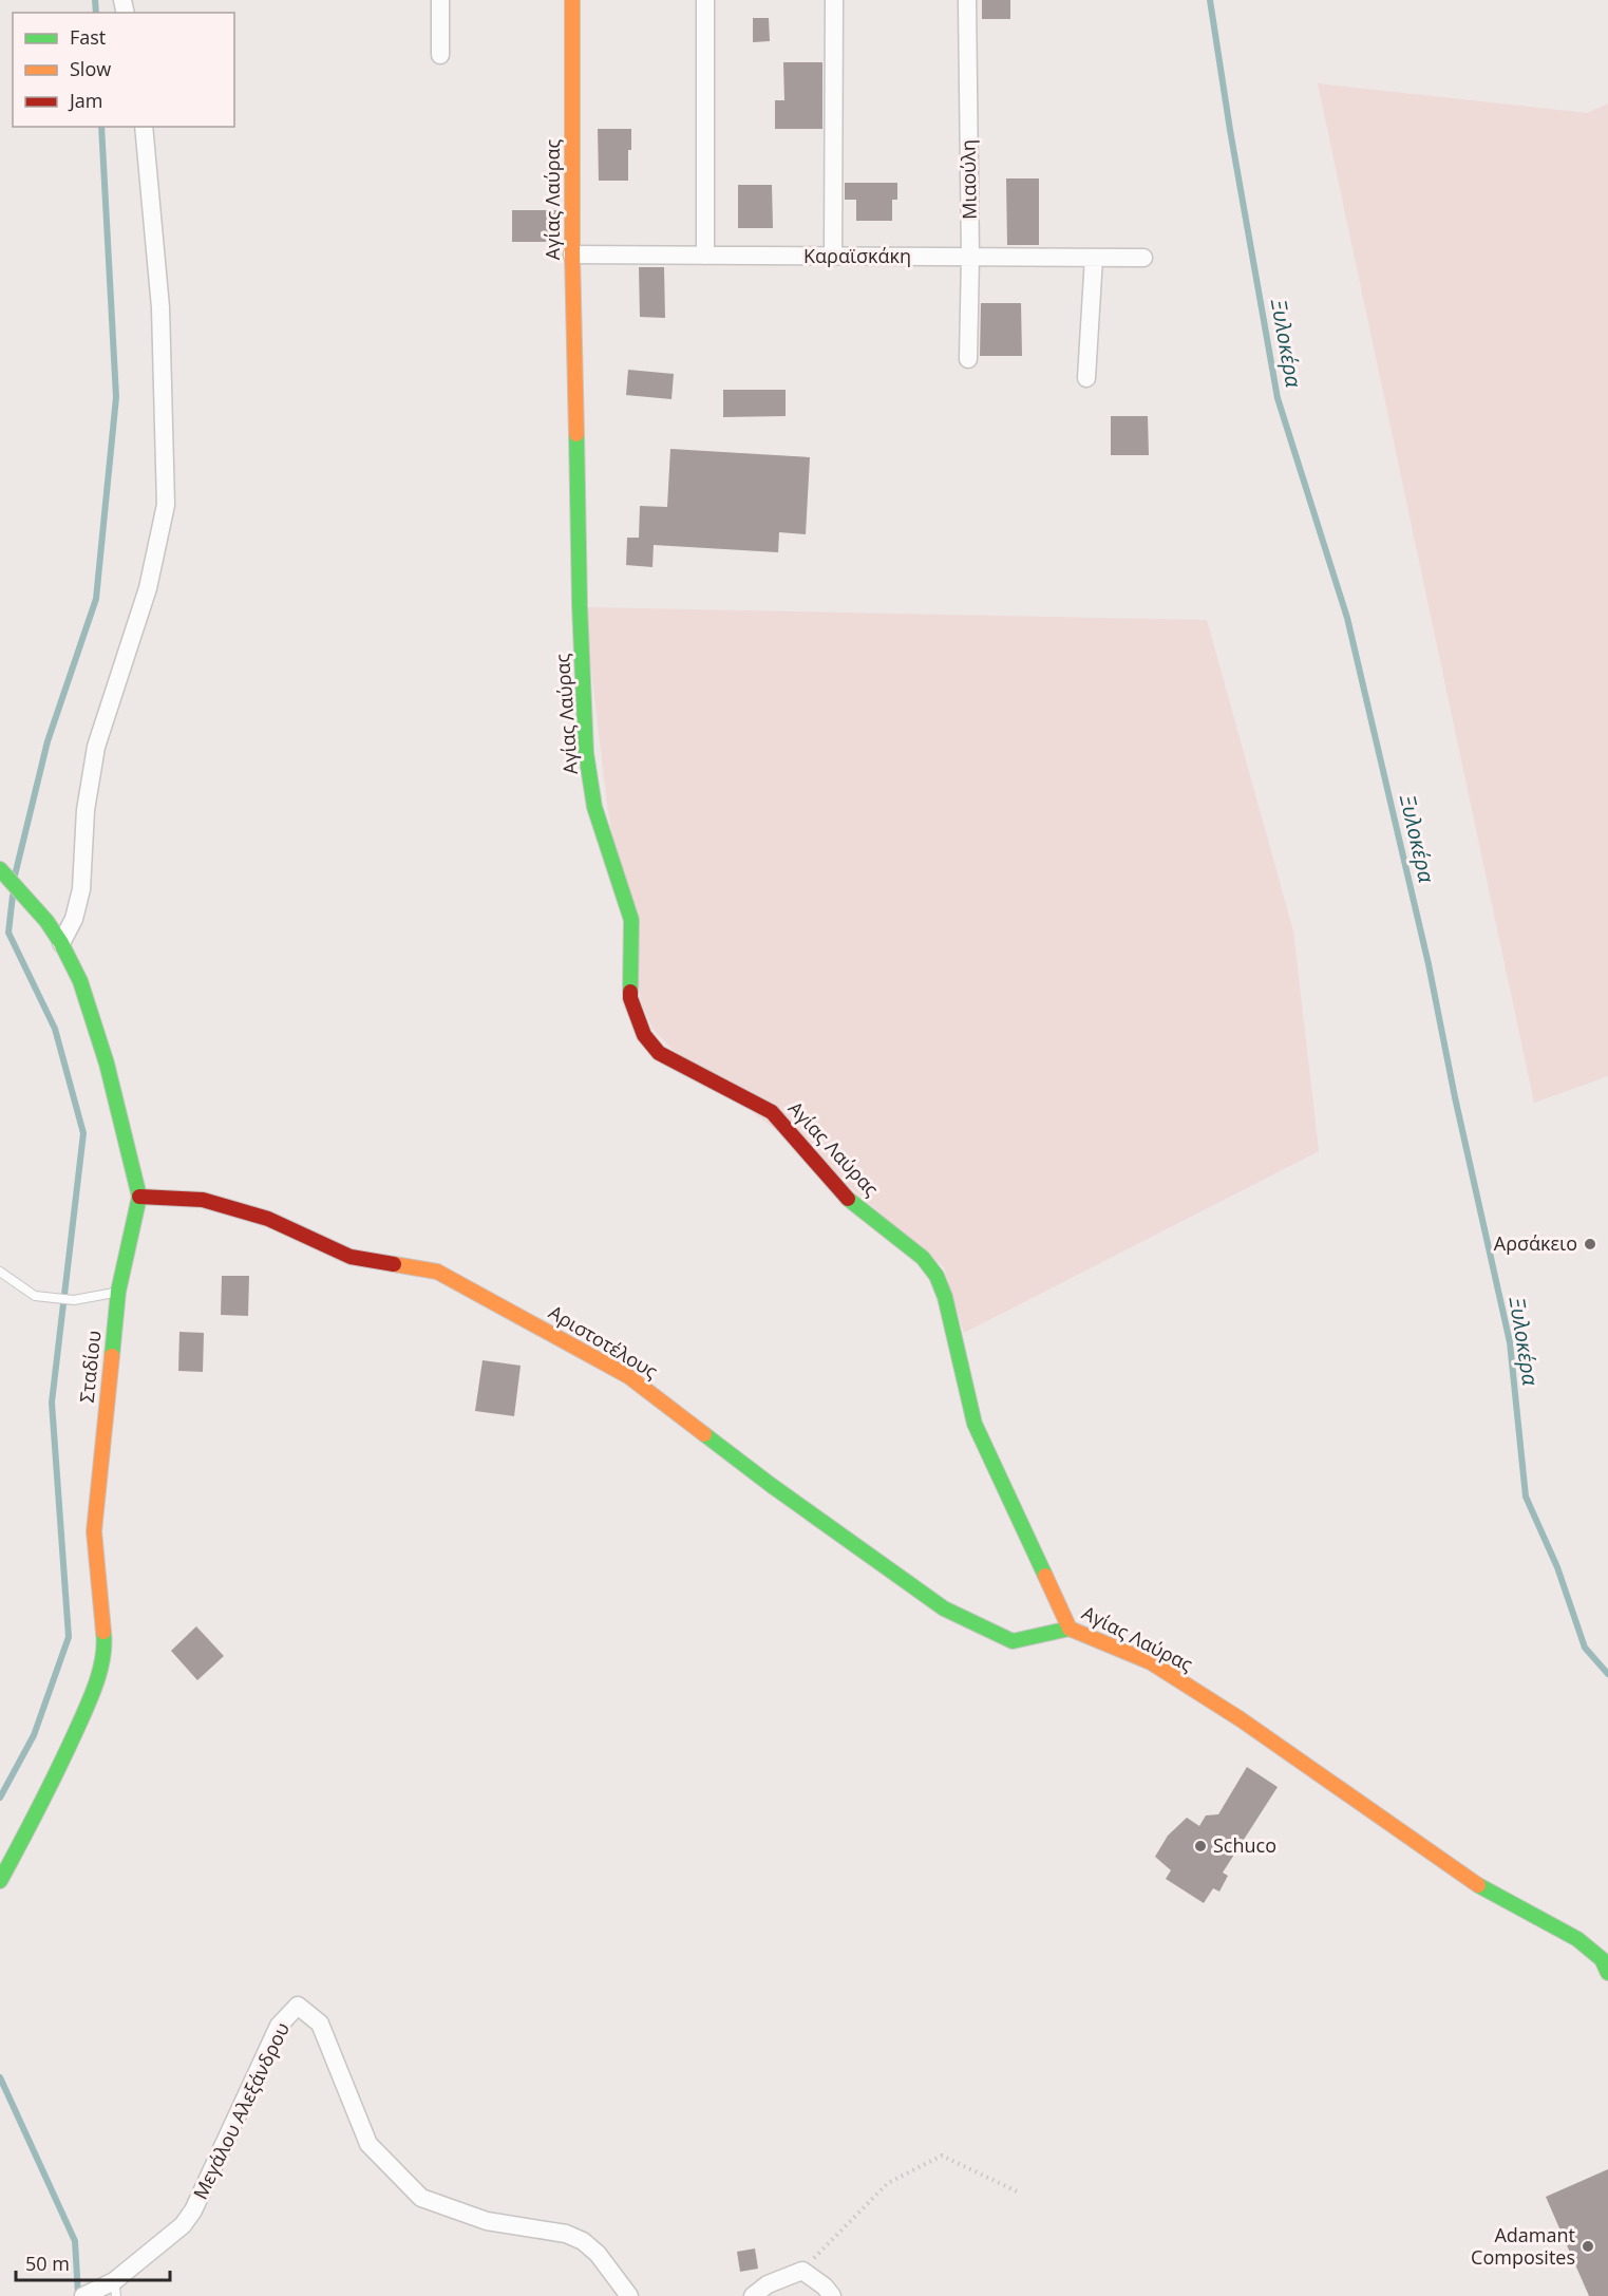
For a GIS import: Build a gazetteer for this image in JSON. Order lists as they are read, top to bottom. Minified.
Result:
{"streets":{"street":["Μιαούλη","Αγίας Λαύρας","Καραϊσκάκη","Αριστοτέλους","Σταδίου","Μεγάλου Αλεξάνδρου"]},"crossings":[["Μιαούλη","Καραϊσκάκη"],["Αγίας Λαύρας","Καραϊσκάκη"],["Αγίας Λαύρας","Αριστοτέλους"],["Αριστοτέλους","Σταδίου"]],"water":["Ξυλοκέρα"],"places":["Αρσάκειο","Schuco","Adamant Composites"],"legend":["Fast","Slow","Jam"],"scale_bar":"50 m"}
